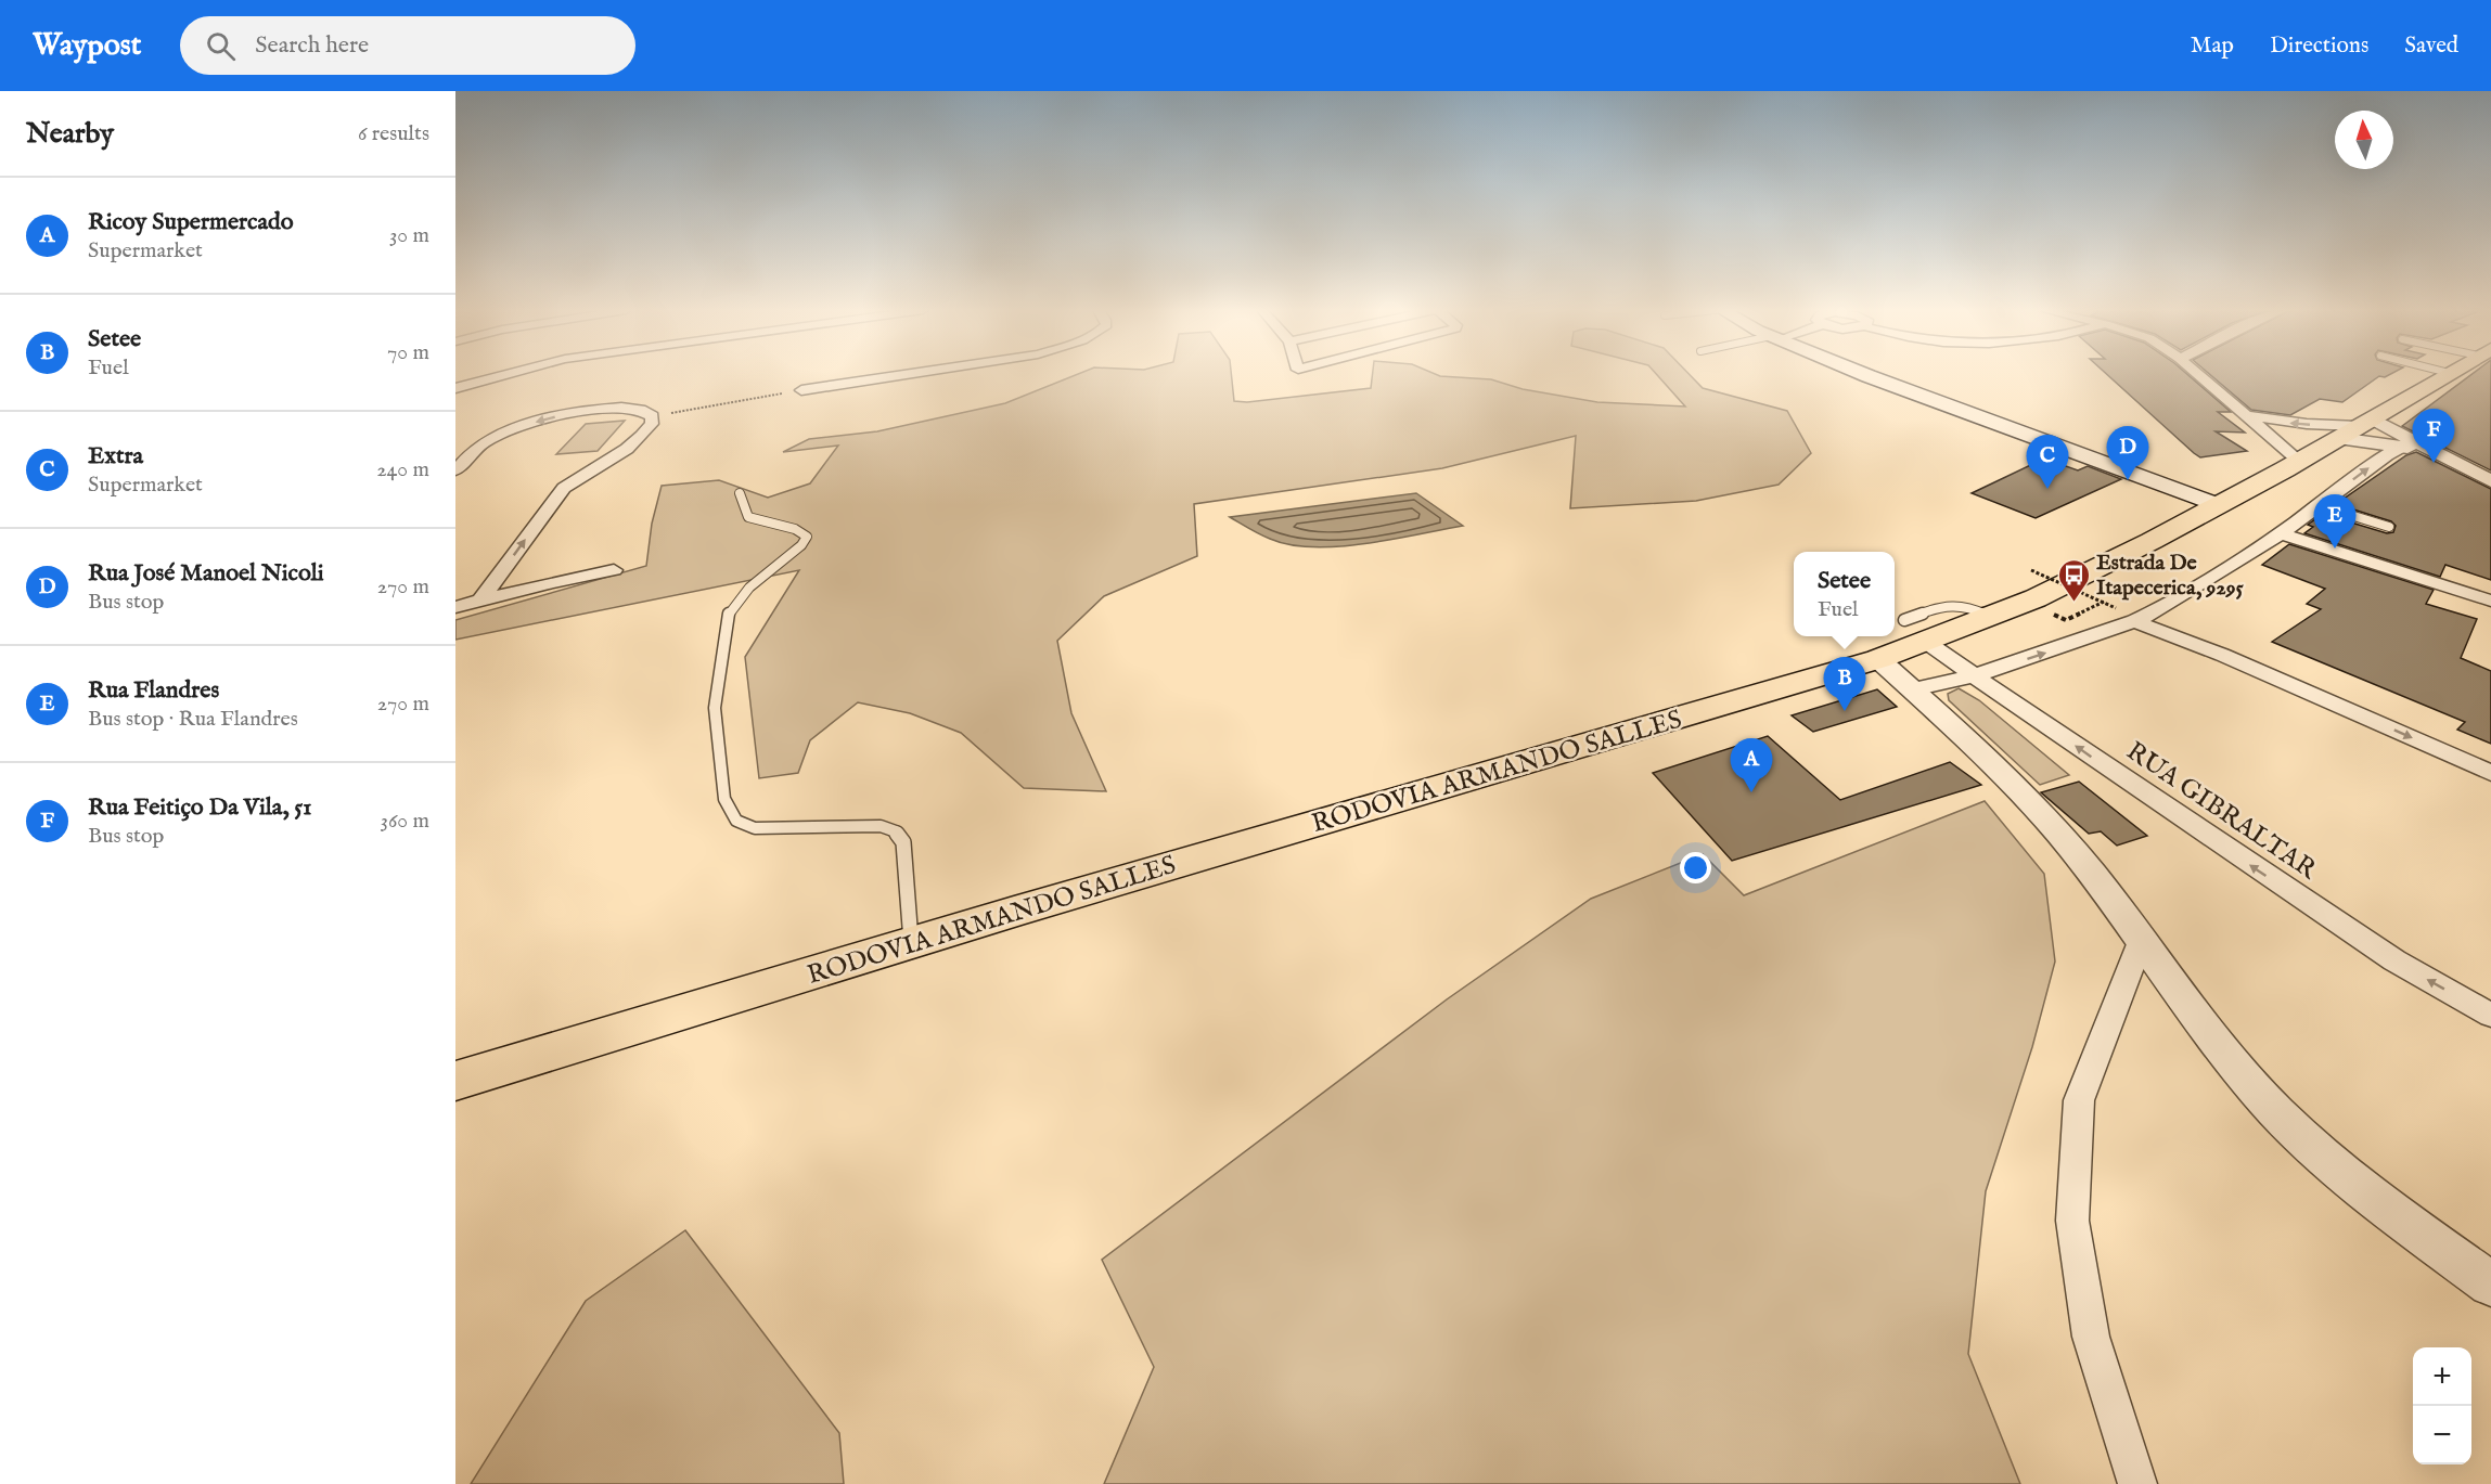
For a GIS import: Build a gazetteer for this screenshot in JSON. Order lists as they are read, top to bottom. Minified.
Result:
{"streets":{"main road":["RODOVIA ARMANDO SALLES"],"street":["RUA GIBRALTAR"]},"crossings":[["RODOVIA ARMANDO SALLES","RUA GIBRALTAR"]],"places":{"bus stop":["Estrada De Itapecerica, 9295"]},"north":"top","page":{"header":"Waypost","search":"Search here","nav":["Map","Directions","Saved"],"heading":["Nearby","6 results"],"list":[{"mark":"A","name":"Ricoy Supermercado","note":"Supermarket","value":"30 m"},{"mark":"B","name":"Setee","note":"Fuel","value":"70 m"},{"mark":"C","name":"Extra","note":"Supermarket","value":"240 m"},{"mark":"D","name":"Rua José Manoel Nicoli","note":"Bus stop","value":"270 m"},{"mark":"E","name":"Rua Flandres","note":"Bus stop · Rua Flandres","value":"270 m"},{"mark":"F","name":"Rua Feitiço Da Vila, 51","note":"Bus stop","value":"360 m"}],"pins":["F","D","C","E","B","A"],"popup":["Setee","Fuel"],"map_buttons":["+","−"]}}
